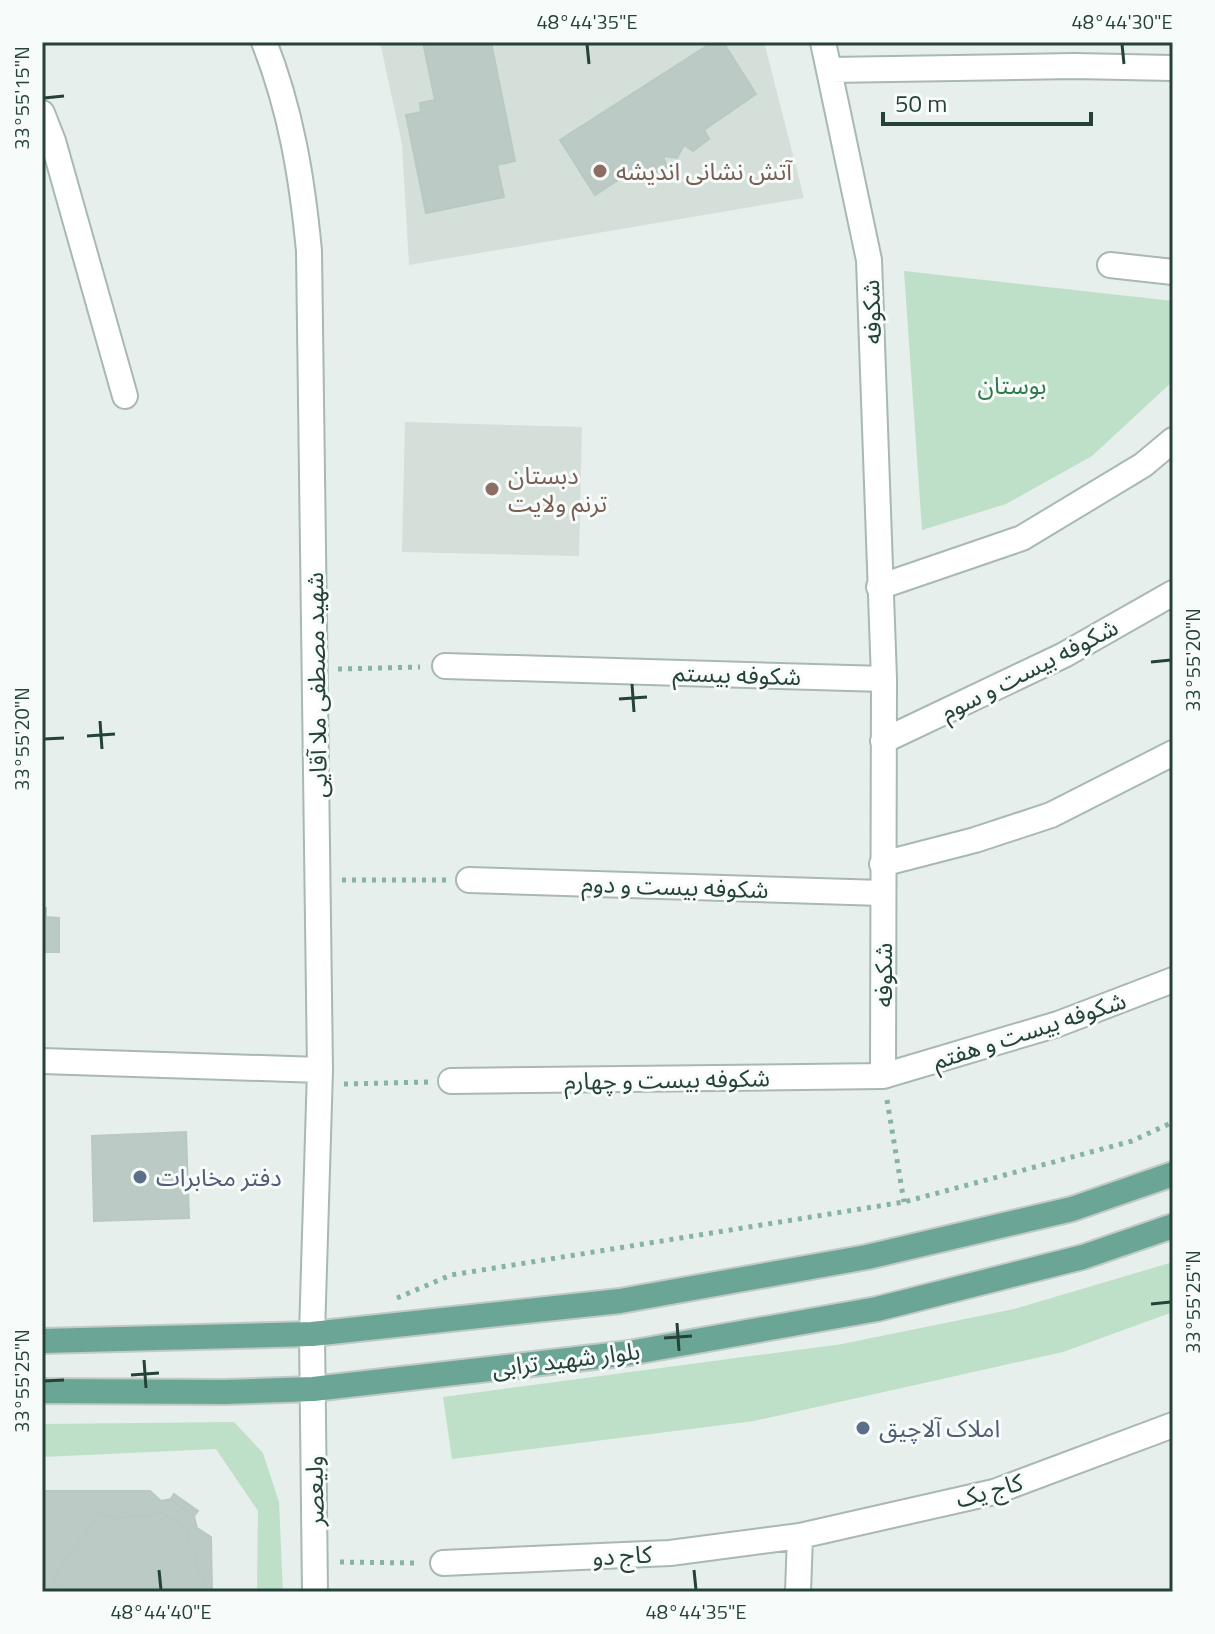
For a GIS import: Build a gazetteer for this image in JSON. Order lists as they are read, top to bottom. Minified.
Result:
{"streets":{"main road":["بلوار شهید ترابی"],"street":["شکوفه","شکوفه بیست و سوم","شکوفه بیستم","شهید مصطفی ملا آقایی","شکوفه بیست و دوم","شکوفه بیست و هفتم","شکوفه بیست و چهارم","کاج یک","ولیعصر","کاج دو"]},"crossings":[["شکوفه","شکوفه بیست و سوم"],["شکوفه","شکوفه بیستم"],["شکوفه","شکوفه بیست و دوم"],["شکوفه","شکوفه بیست و هفتم"],["شکوفه","شکوفه بیست و چهارم"],["شهید مصطفی ملا آقایی","ولیعصر"],["شکوفه بیست و هفتم","شکوفه بیست و چهارم"],["بلوار شهید ترابی","ولیعصر"],["کاج یک","کاج دو"]],"parks":["بوستان"],"places":["آتش نشانی اندیشه","دبستان ترنم ولایت","دفتر مخابرات","املاک آلاچیق"],"scale_bar":"50 m","coordinates":["48°44'35\"E","48°44'30\"E","33°55'15\"N","33°55'20\"N","33°55'25\"N","48°44'40\"E"]}
